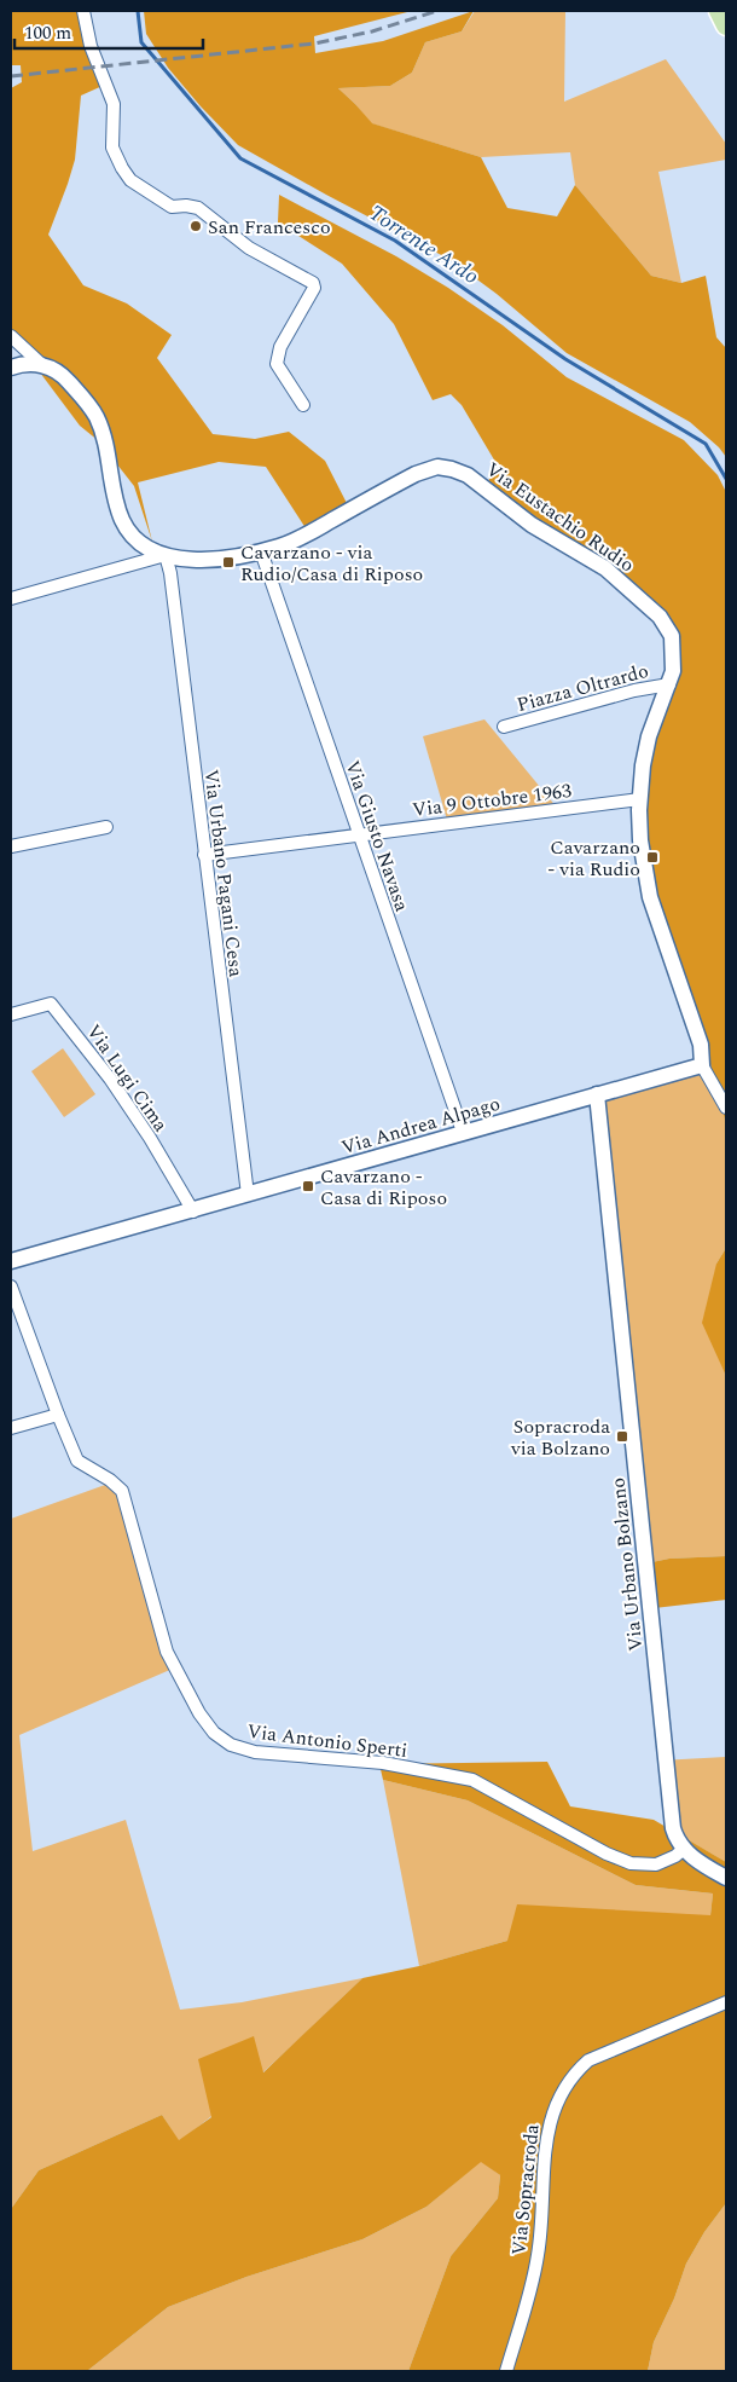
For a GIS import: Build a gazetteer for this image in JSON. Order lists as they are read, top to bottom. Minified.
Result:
{"streets":{"street":["Via Eustachio Rudio","Piazza Oltrardo","Via 9 Ottobre 1963","Via Giusto Navasa","Via Urbano Pagani Cesa","Via Lugi Cima","Via Andrea Alpago","Via Urbano Bolzano","Via Antonio Sperti","Via Sopracroda"]},"crossings":[["Via Eustachio Rudio","Piazza Oltrardo"],["Via Eustachio Rudio","Via 9 Ottobre 1963"],["Via Eustachio Rudio","Via Giusto Navasa"],["Via Eustachio Rudio","Via Urbano Pagani Cesa"],["Via Eustachio Rudio","Via Andrea Alpago"],["Via 9 Ottobre 1963","Via Giusto Navasa"],["Via 9 Ottobre 1963","Via Urbano Pagani Cesa"],["Via Giusto Navasa","Via Andrea Alpago"],["Via Urbano Pagani Cesa","Via Andrea Alpago"],["Via Lugi Cima","Via Andrea Alpago"],["Via Andrea Alpago","Via Urbano Bolzano"],["Via Urbano Bolzano","Via Antonio Sperti"]],"water":["Torrente Ardo"],"places":{"other":["San Francesco"],"transit":["Cavarzano - via Rudio/Casa di Riposo","Cavarzano - via Rudio","Cavarzano - Casa di Riposo","Sopracroda via Bolzano"]},"scale_bar":"100 m"}
